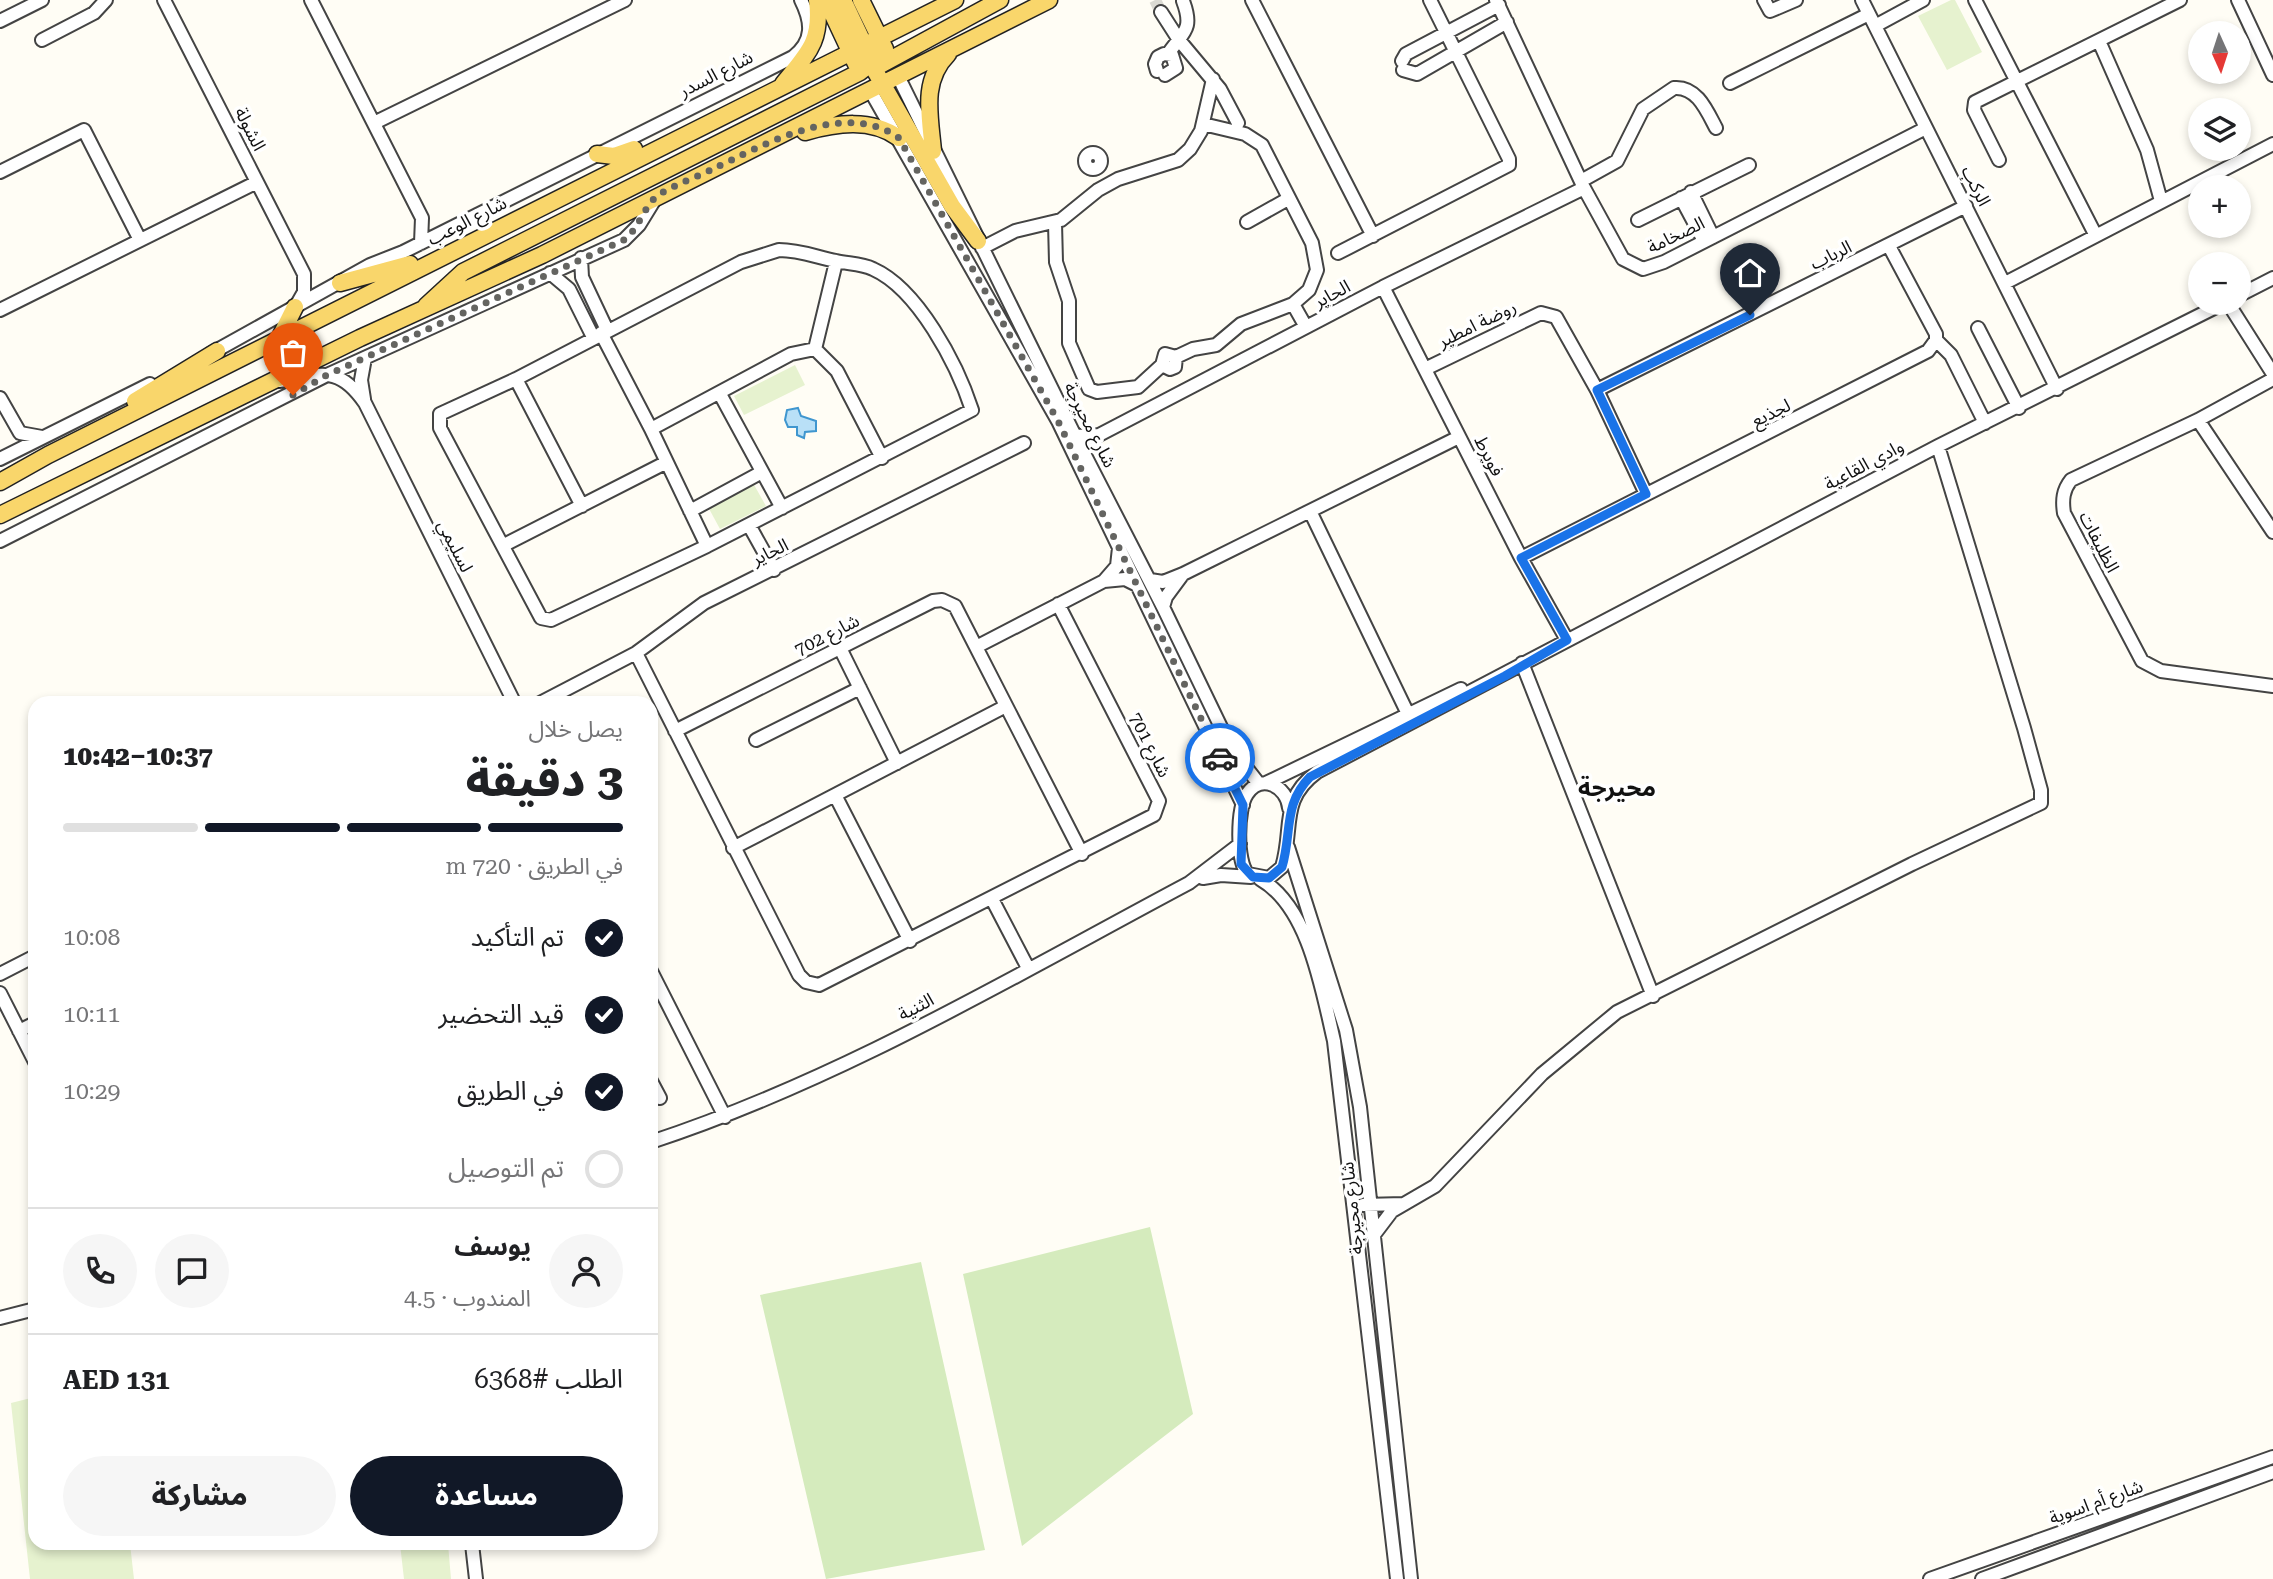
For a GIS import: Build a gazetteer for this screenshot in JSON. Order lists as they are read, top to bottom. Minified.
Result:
{"streets":{"main road":["شارع الوعب"],"street":["شارع السدر","الشولة","الركب","الصخامة","الرباب","الحاير","روضة امطير","لجذيع","شارع محيرجة","فويرط","وادي القاعية","الظليفات","لسليمي","شارع 702","شارع 701","الثنية","شارع أم اسوية"]},"crossings":[["شارع السدر","شارع الوعب"],["الركب","الصخامة"],["الركب","الرباب"],["الركب","وادي القاعية"],["الصخامة","الحاير"],["الرباب","روضة امطير"],["الحاير","شارع محيرجة"],["الحاير","فويرط"],["روضة امطير","لجذيع"],["روضة امطير","فويرط"],["لجذيع","فويرط"],["شارع محيرجة","وادي القاعية"],["شارع محيرجة","الثنية"],["فويرط","وادي القاعية"],["شارع 702","شارع 701"]],"districts":["محيرجة"],"north":"bottom","page":{"map_buttons":["+","−"],"heading":["3 دقيقة","يصل خلال","10:37–10:42"],"panel":["يوسف","المندوب · 4.5","الطلب #6368","AED 131"],"bar":"في الطريق · 720 m","list":[["تم التأكيد","10:08"],["قيد التحضير","10:11"],["في الطريق","10:29"],"تم التوصيل"],"buttons":["مساعدة","مشاركة"]}}
